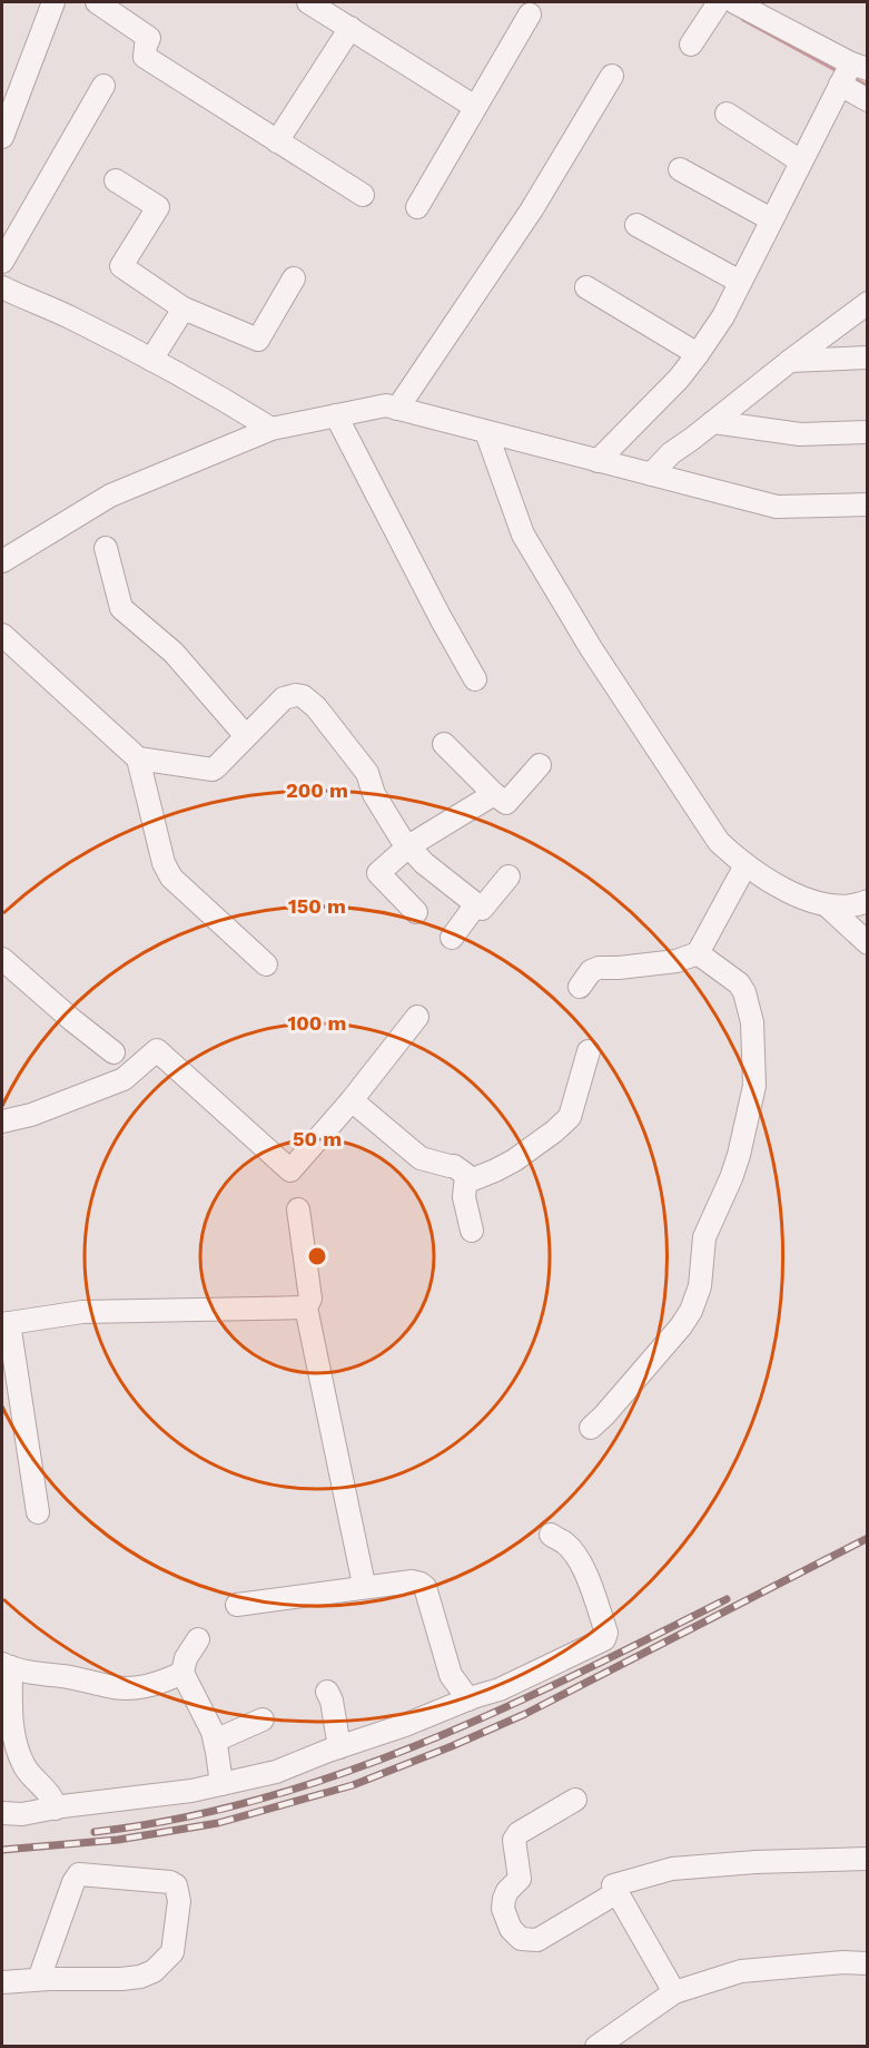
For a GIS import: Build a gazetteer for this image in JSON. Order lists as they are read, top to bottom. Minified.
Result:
{"rings":["200 m","150 m","100 m","50 m"]}
